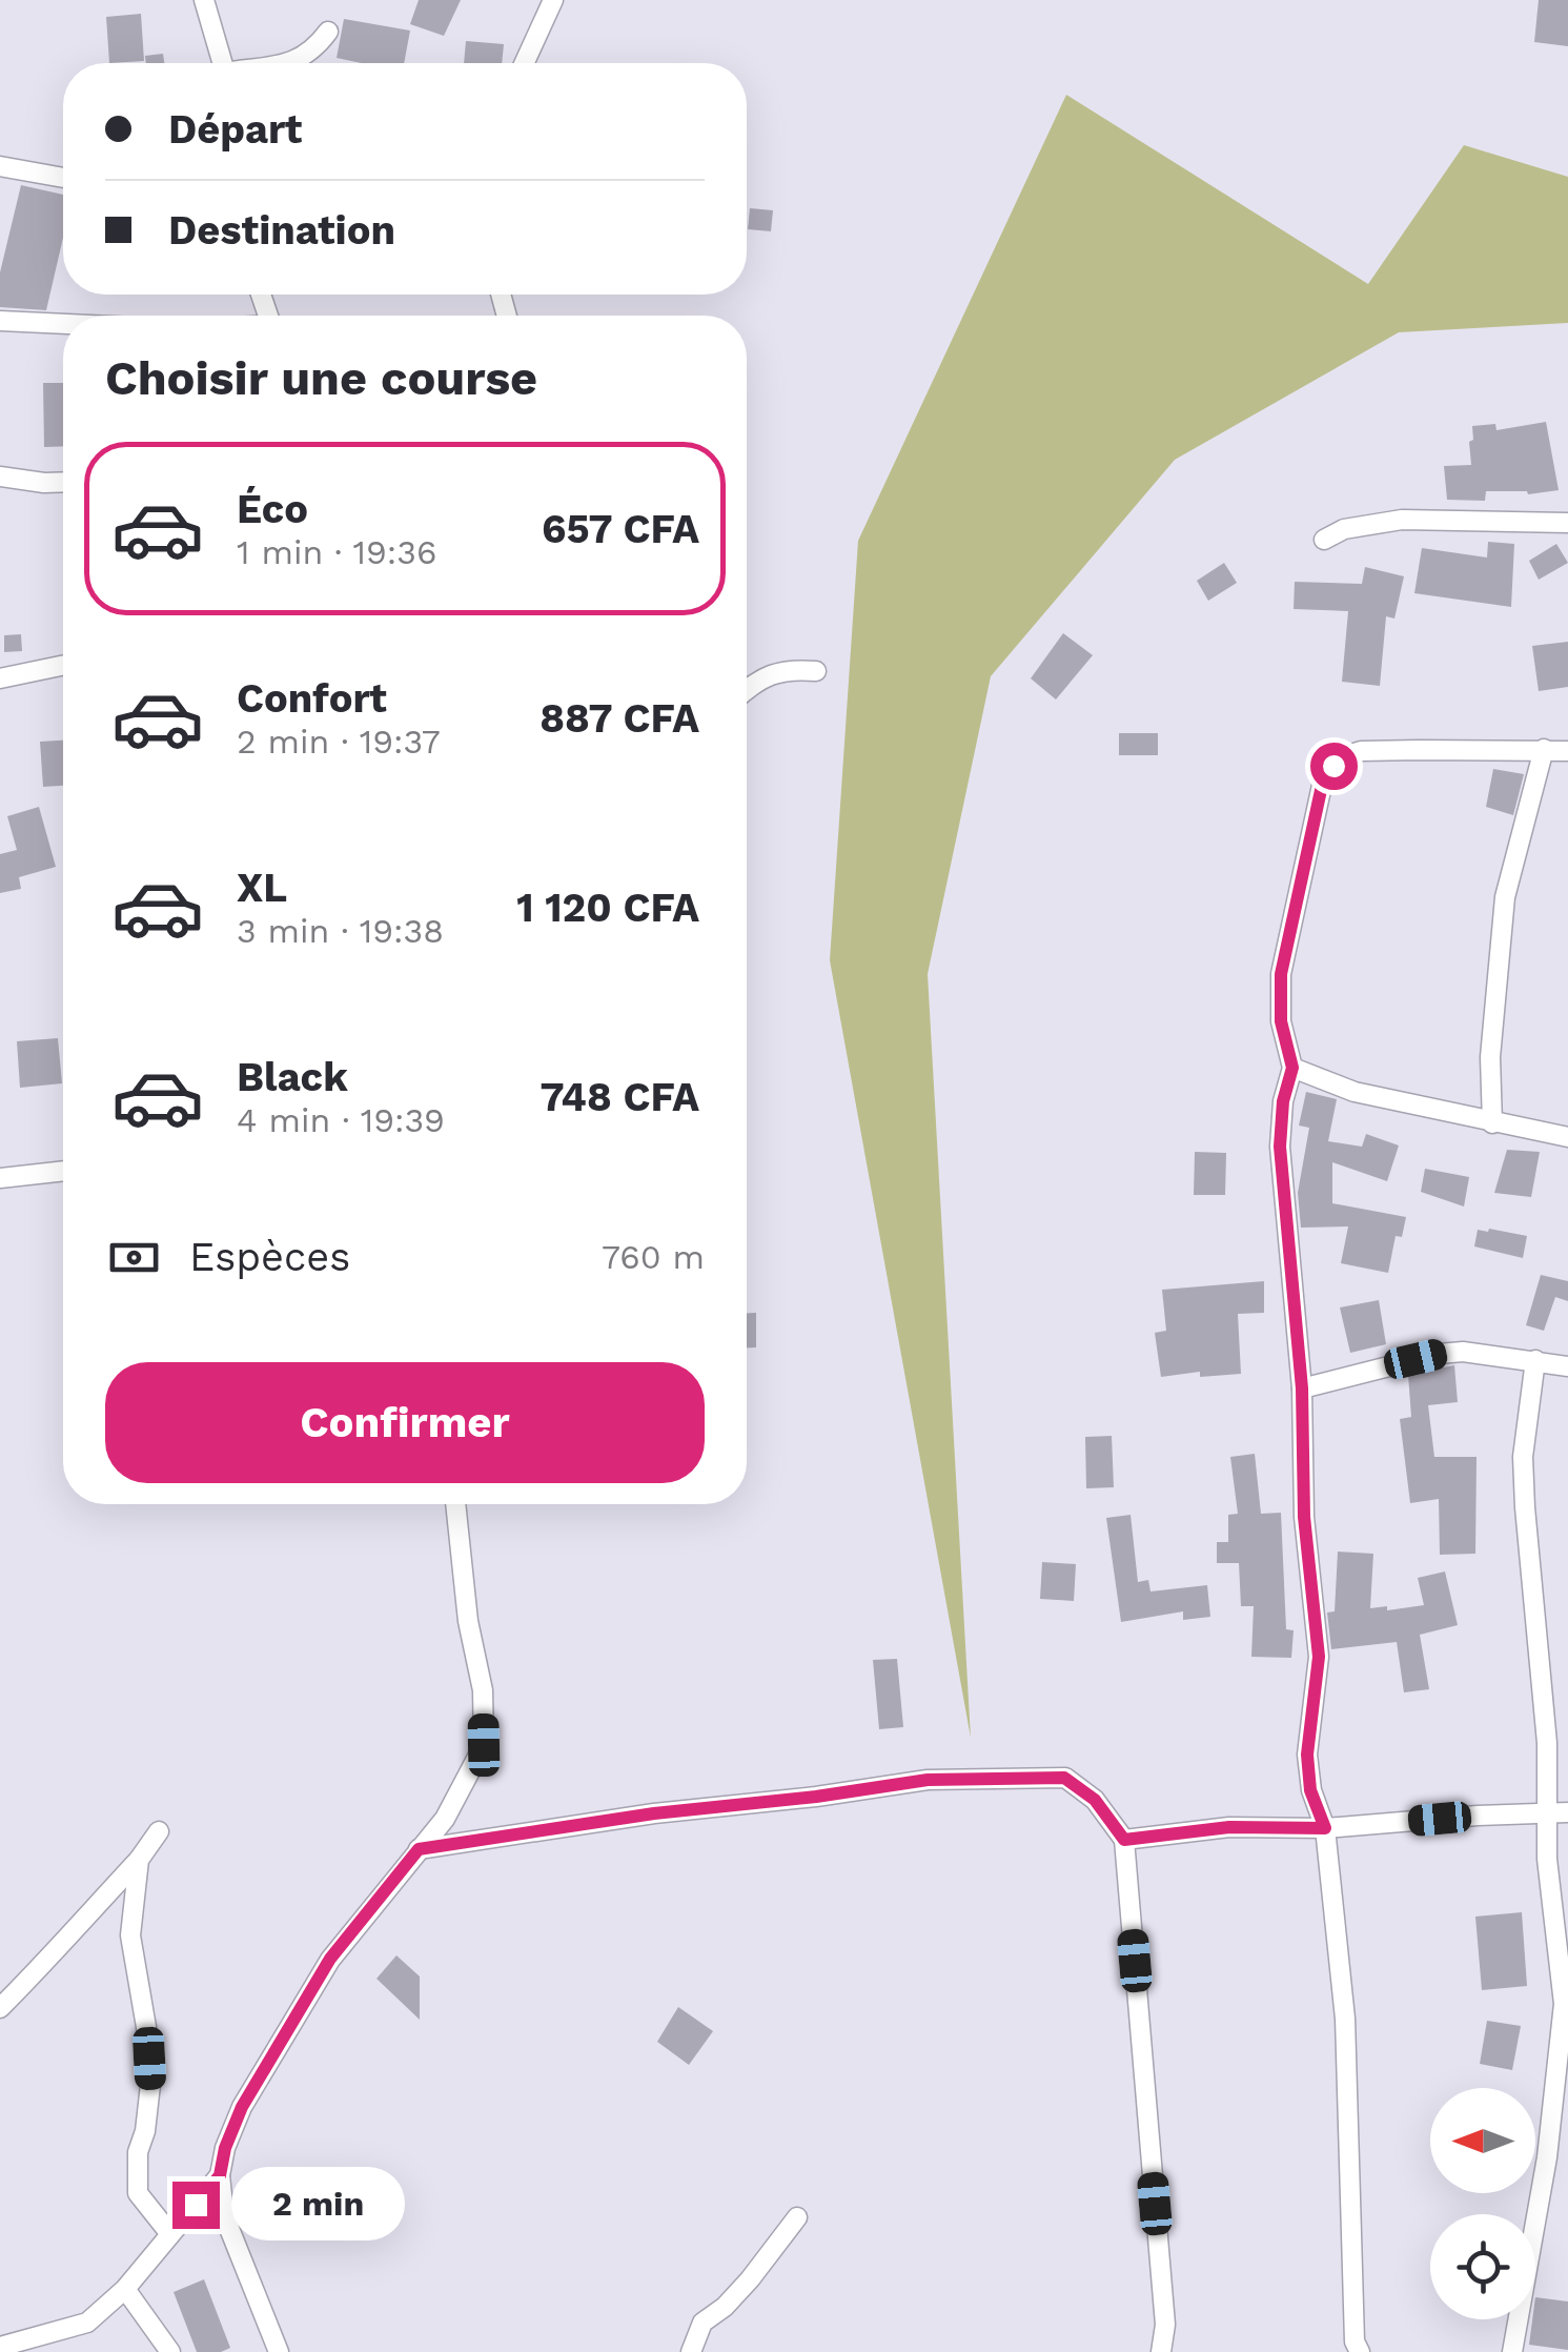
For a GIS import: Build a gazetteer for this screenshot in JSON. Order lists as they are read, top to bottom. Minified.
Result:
{"north":"left","page":{"banner":["Départ","Destination"],"heading":"Choisir une course","list":[{"name":"Éco","note":"1 min · 19:36","value":"657 CFA"},{"name":"Confort","note":"2 min · 19:37","value":"887 CFA"},{"name":"XL","note":"3 min · 19:38","value":"1 120 CFA"},{"name":"Black","note":"4 min · 19:39","value":"748 CFA"}],"pay":["Espèces","760 m"],"buttons":"Confirmer","bubble":"2 min"}}
